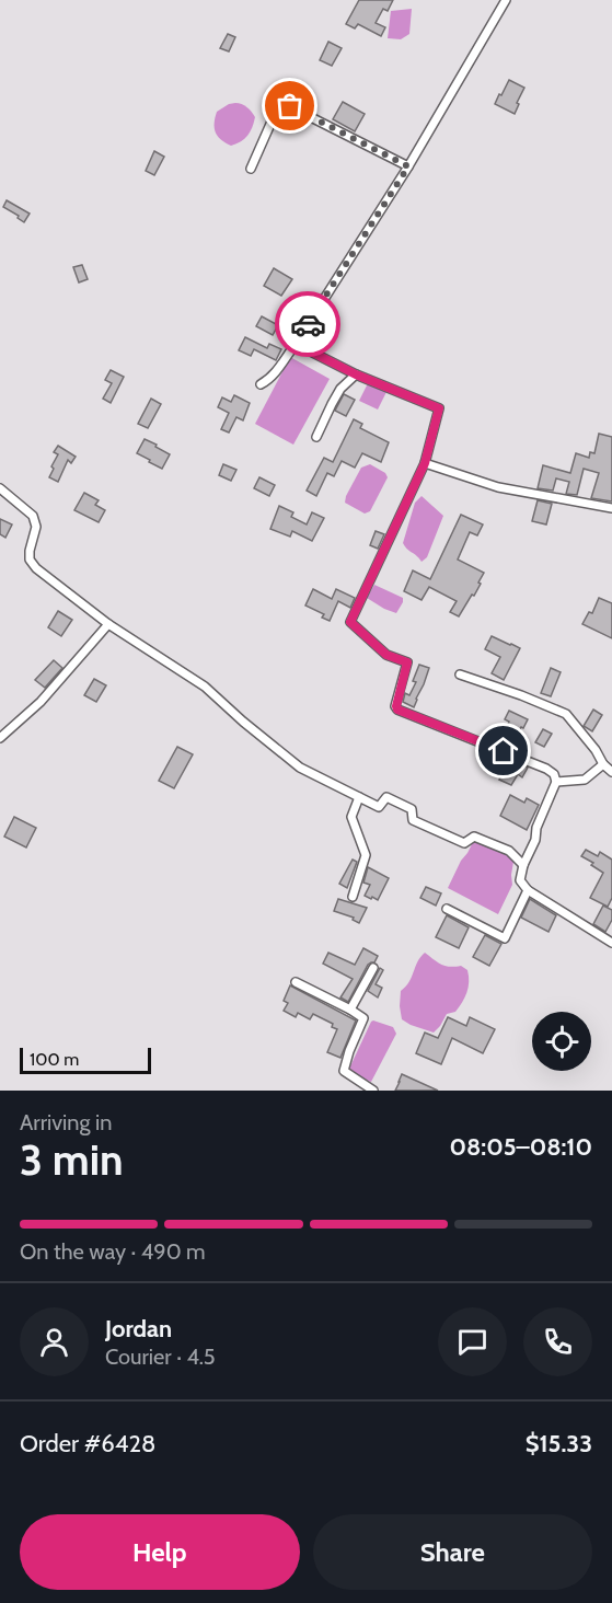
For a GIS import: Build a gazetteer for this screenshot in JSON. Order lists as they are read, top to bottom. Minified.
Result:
{"scale_bar":"100 m","page":{"scale":"100 m","heading":["3 min","Arriving in","08:05–08:10"],"panel":["Jordan","Courier · 4.5","Order #6428","$15.33"],"bar":"On the way · 490 m","buttons":["Help","Share"]}}
